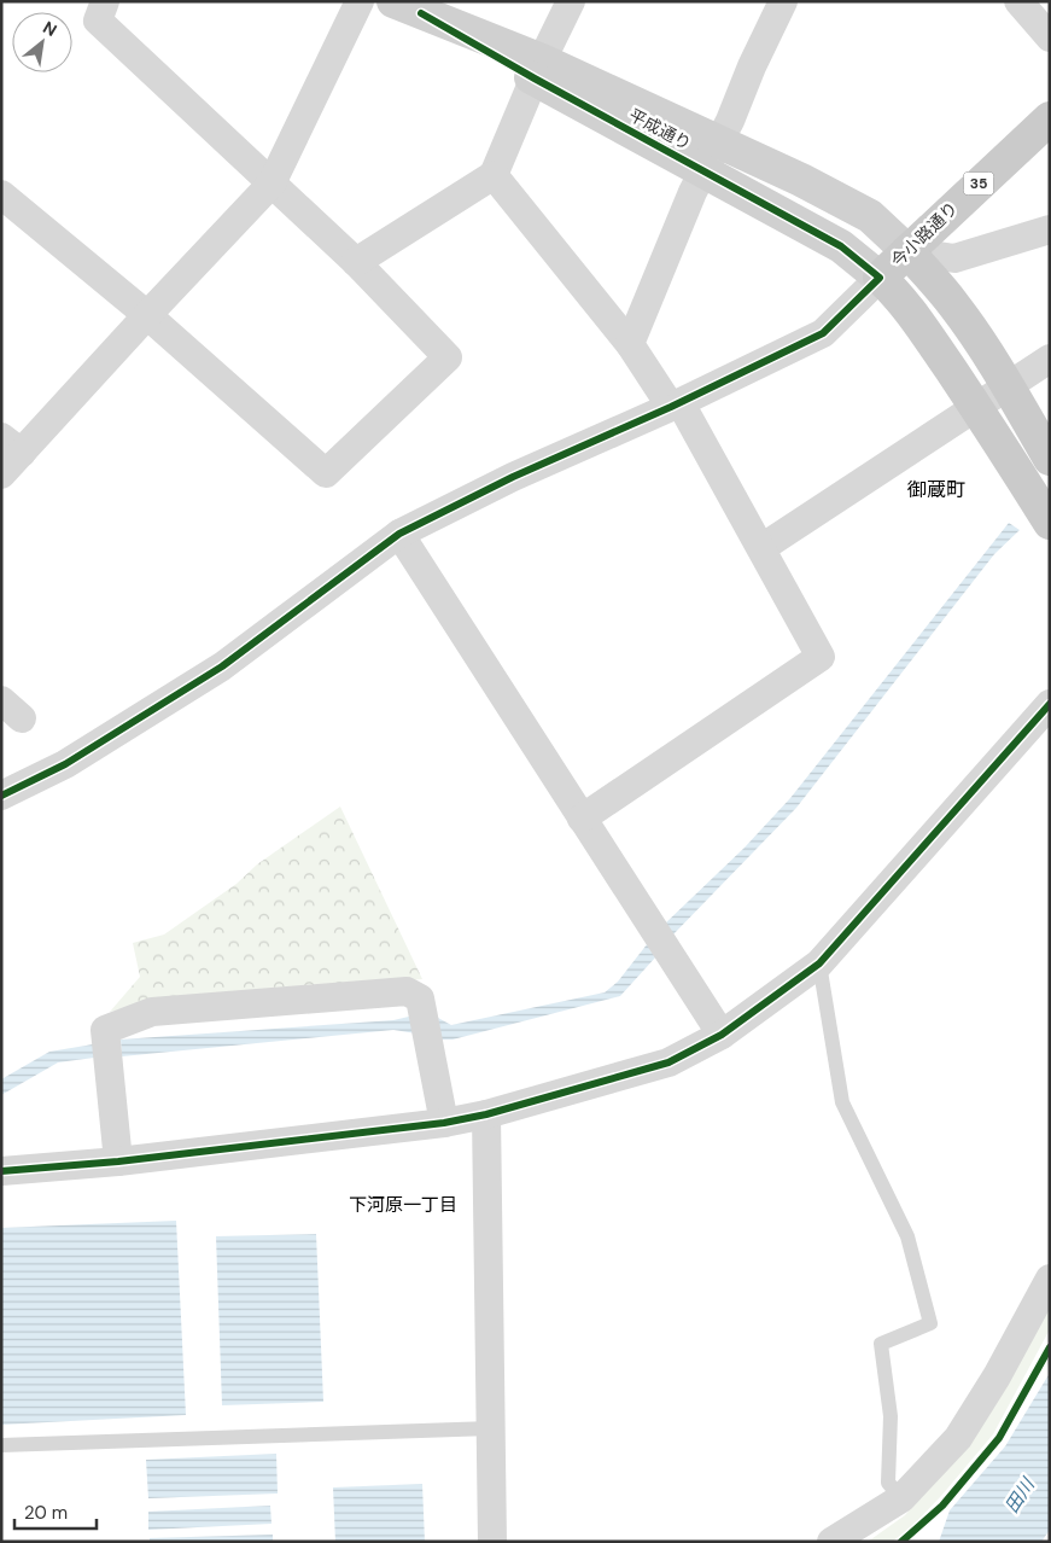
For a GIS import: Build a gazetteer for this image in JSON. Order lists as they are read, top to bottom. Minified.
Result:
{"streets":{"main road":["平成通り","35","今小路通り"]},"crossings":[["平成通り","今小路通り"]],"districts":["御蔵町","下河原一丁目"],"water":["田川"],"scale_bar":"20 m","north":"top right"}
